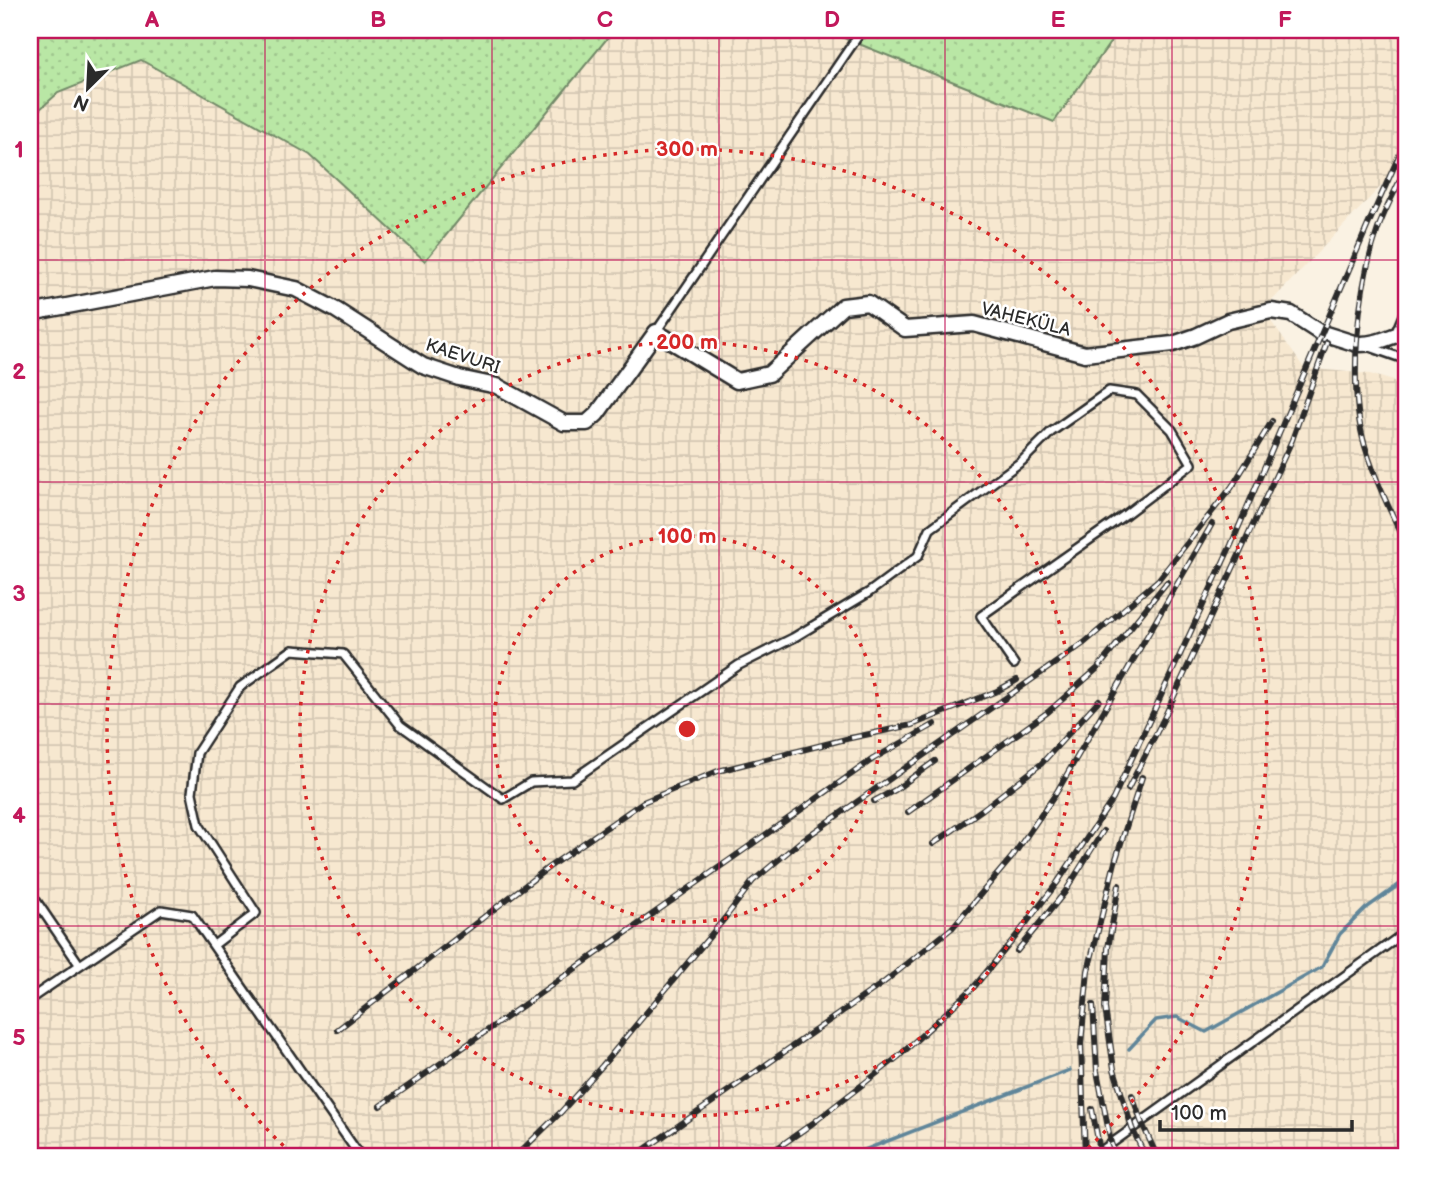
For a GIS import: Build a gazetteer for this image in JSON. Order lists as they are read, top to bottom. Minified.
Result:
{"streets":{"street":["VAHEKÜLA","KAEVURI"]},"crossings":[["VAHEKÜLA","KAEVURI"]],"scale_bar":"100 m","north":"bottom left","grid":{"columns":["A","B","C","D","E","F"],"rows":["1","2","3","4","5"]},"rings":["300 m","200 m","100 m"]}
